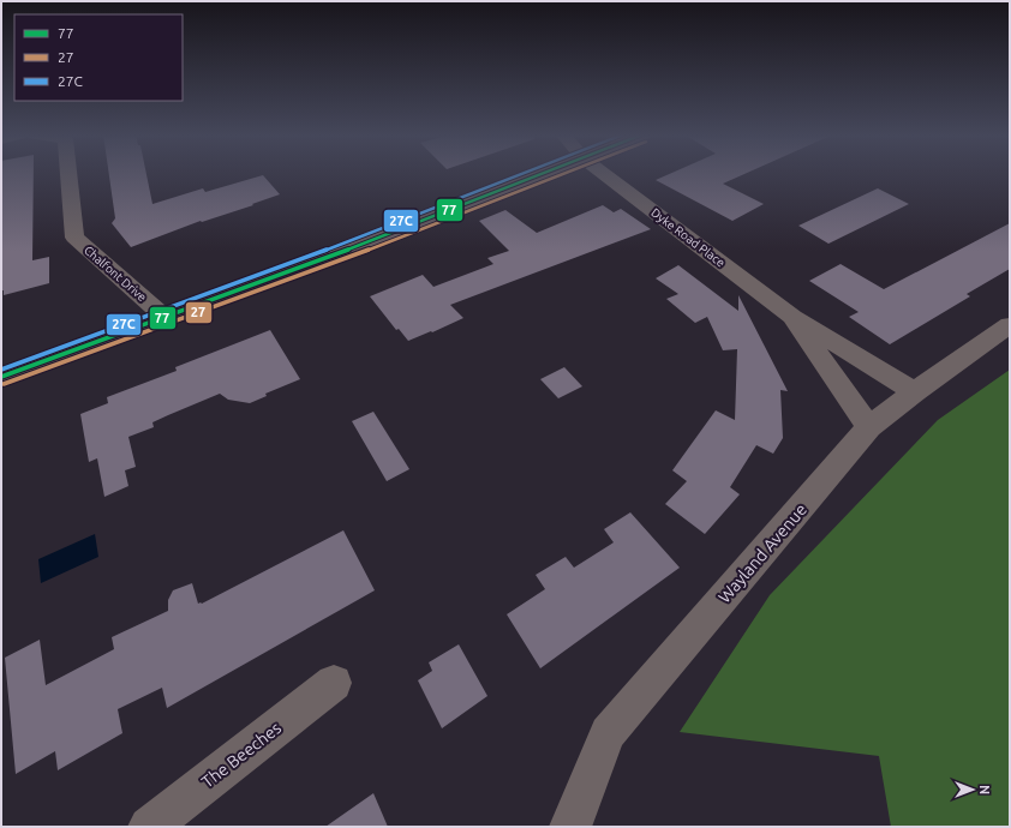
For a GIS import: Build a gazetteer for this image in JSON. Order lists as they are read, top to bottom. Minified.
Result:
{"streets":{"street":["Dyke Road Place","Chalfont Drive","Wayland Avenue","The Beeches"]},"lines":["transit line 77","transit line 27","transit line 27C"],"legend":["77","27","27C"],"north":"right"}
